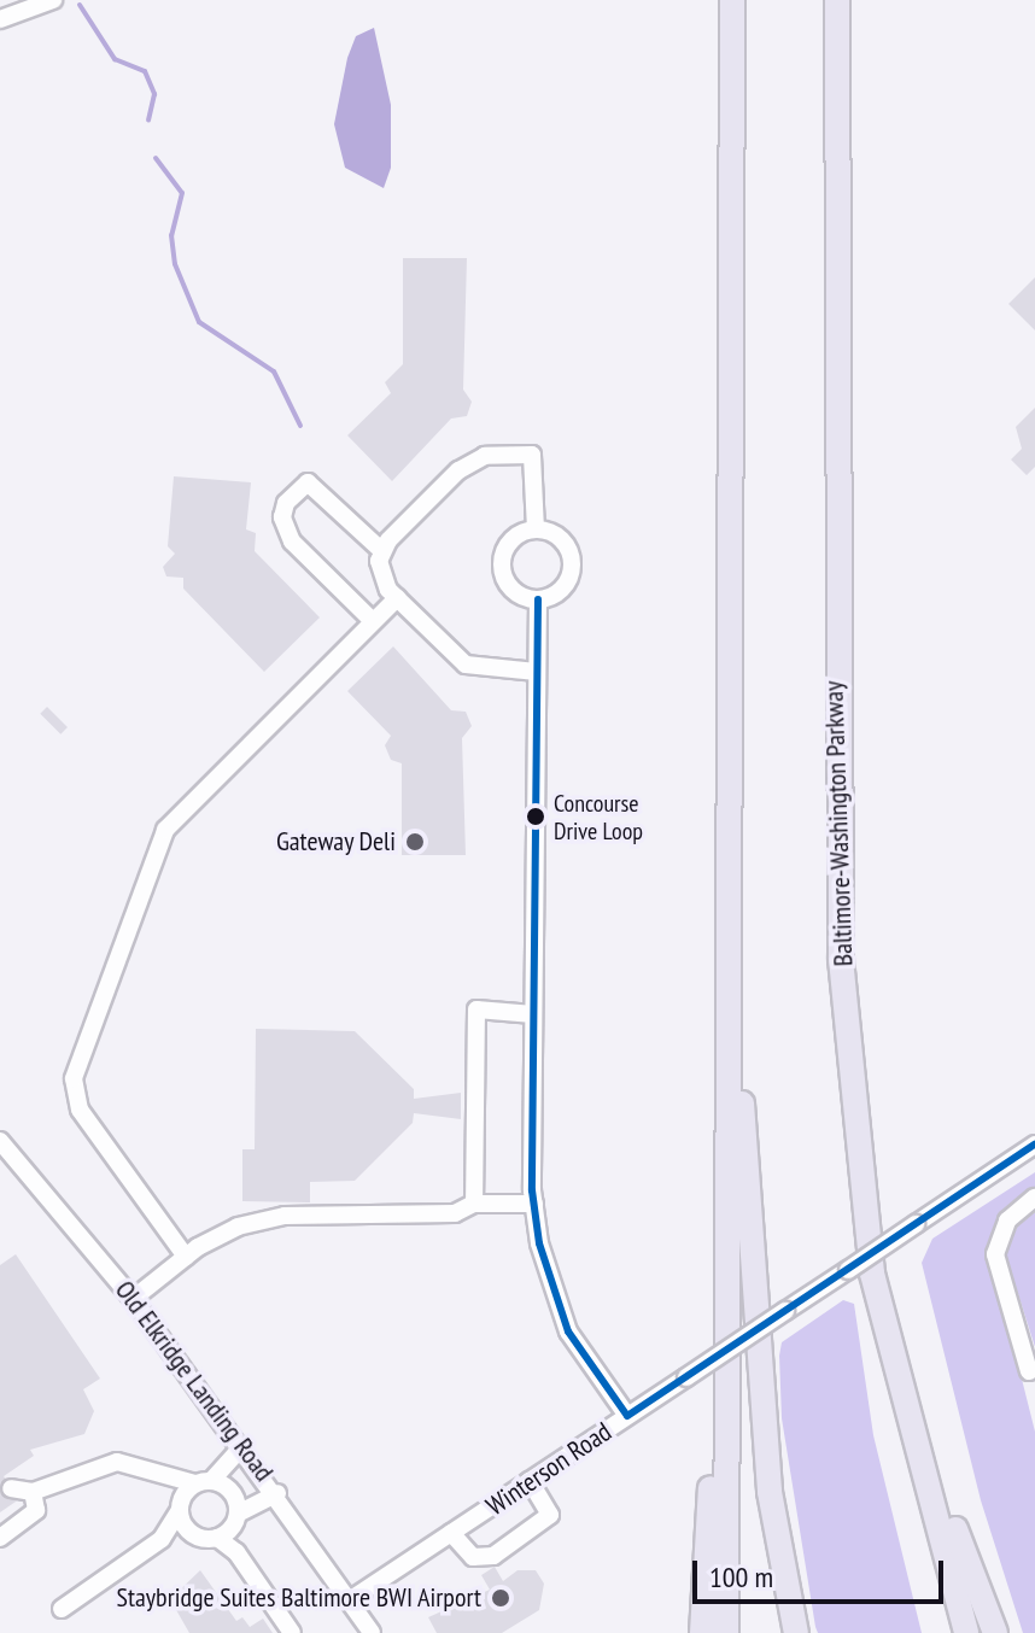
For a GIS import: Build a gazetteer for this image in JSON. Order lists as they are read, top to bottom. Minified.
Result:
{"streets":{"highway":["Baltimore-Washington Parkway"],"street":["Old Elkridge Landing Road","Winterson Road"]},"crossings":[["Old Elkridge Landing Road","Winterson Road"]],"places":["Concourse Drive Loop","Gateway Deli","Staybridge Suites Baltimore BWI Airport"],"scale_bar":"100 m"}
